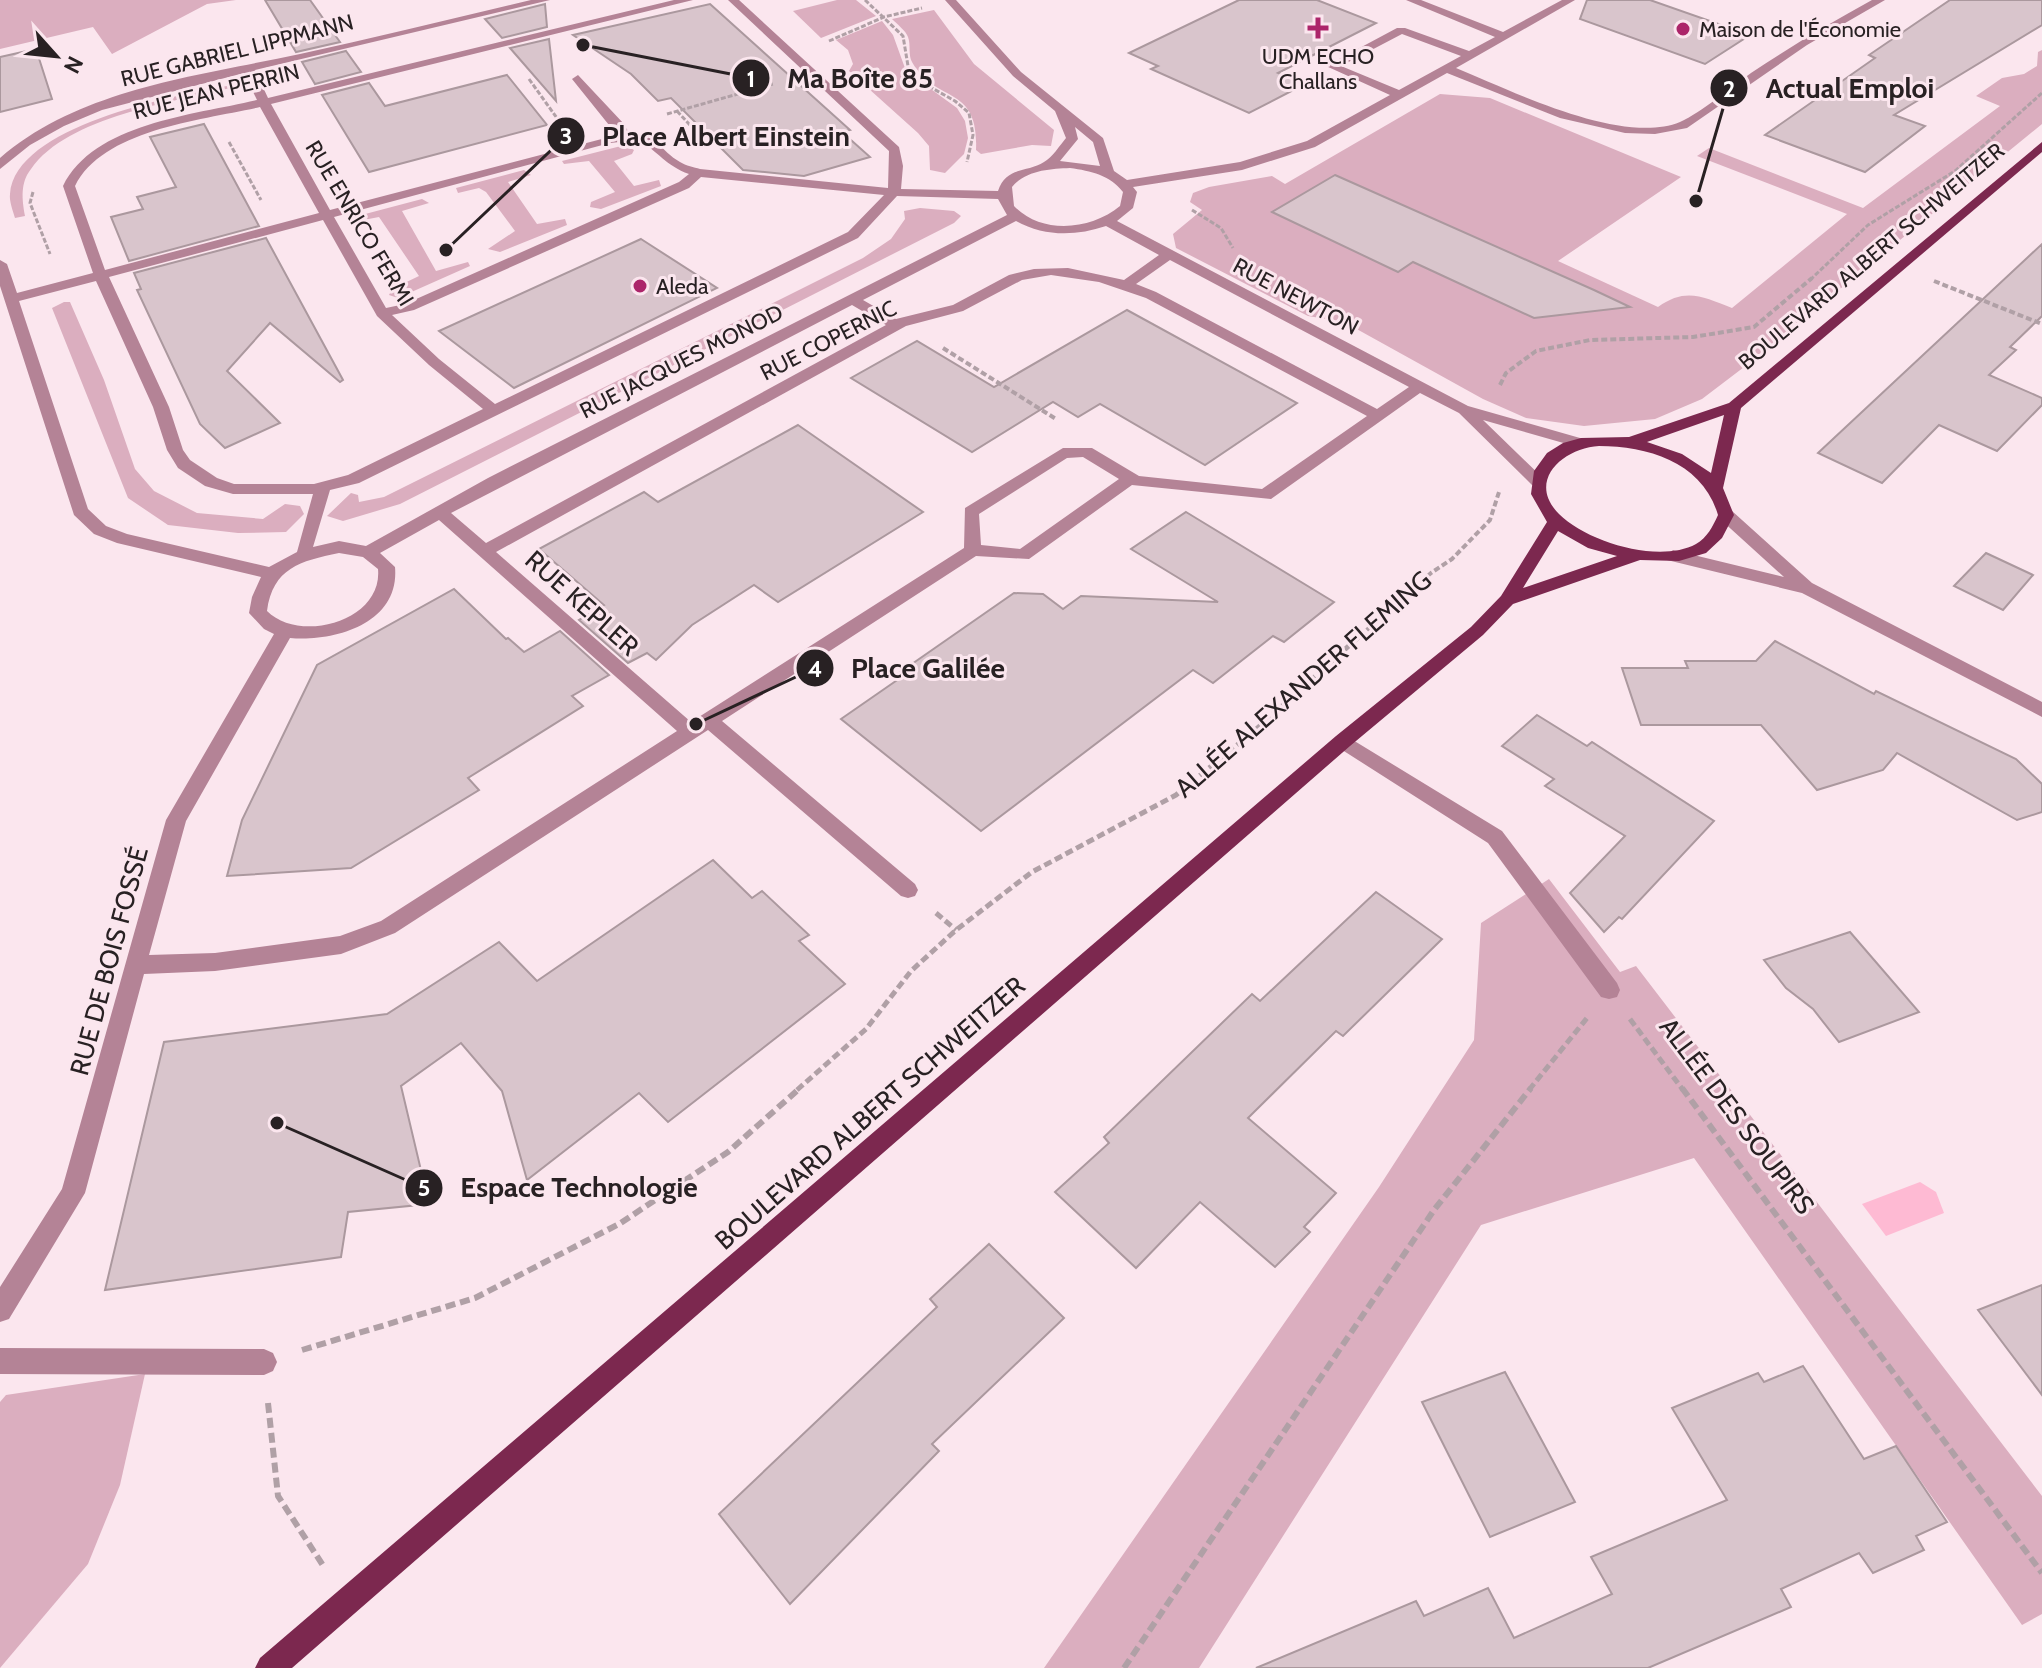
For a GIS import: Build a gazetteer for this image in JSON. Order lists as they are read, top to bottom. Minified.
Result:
{"streets":{"main road":["BOULEVARD ALBERT SCHWEITZER"],"street":["RUE GABRIEL LIPPMANN","RUE JEAN PERRIN","RUE ENRICO FERMI","RUE NEWTON","RUE COPERNIC","RUE JACQUES MONOD","RUE KEPLER","RUE DE BOIS FOSSÉ"],"path":["ALLÉE ALEXANDER FLEMING","ALLÉE DES SOUPIRS"]},"crossings":[["RUE GABRIEL LIPPMANN","RUE ENRICO FERMI"],["RUE JEAN PERRIN","RUE ENRICO FERMI"],["BOULEVARD ALBERT SCHWEITZER","RUE NEWTON"],["RUE COPERNIC","RUE KEPLER"],["RUE JACQUES MONOD","RUE KEPLER"],["RUE JACQUES MONOD","RUE DE BOIS FOSSÉ"]],"places":{"health":["UDM ECHO Challans"],"other":["Maison de l'Économie","Ma Boîte 85","Actual Emploi","Place Albert Einstein","Aleda","Place Galilée","Espace Technologie"]},"north":"bottom right"}
